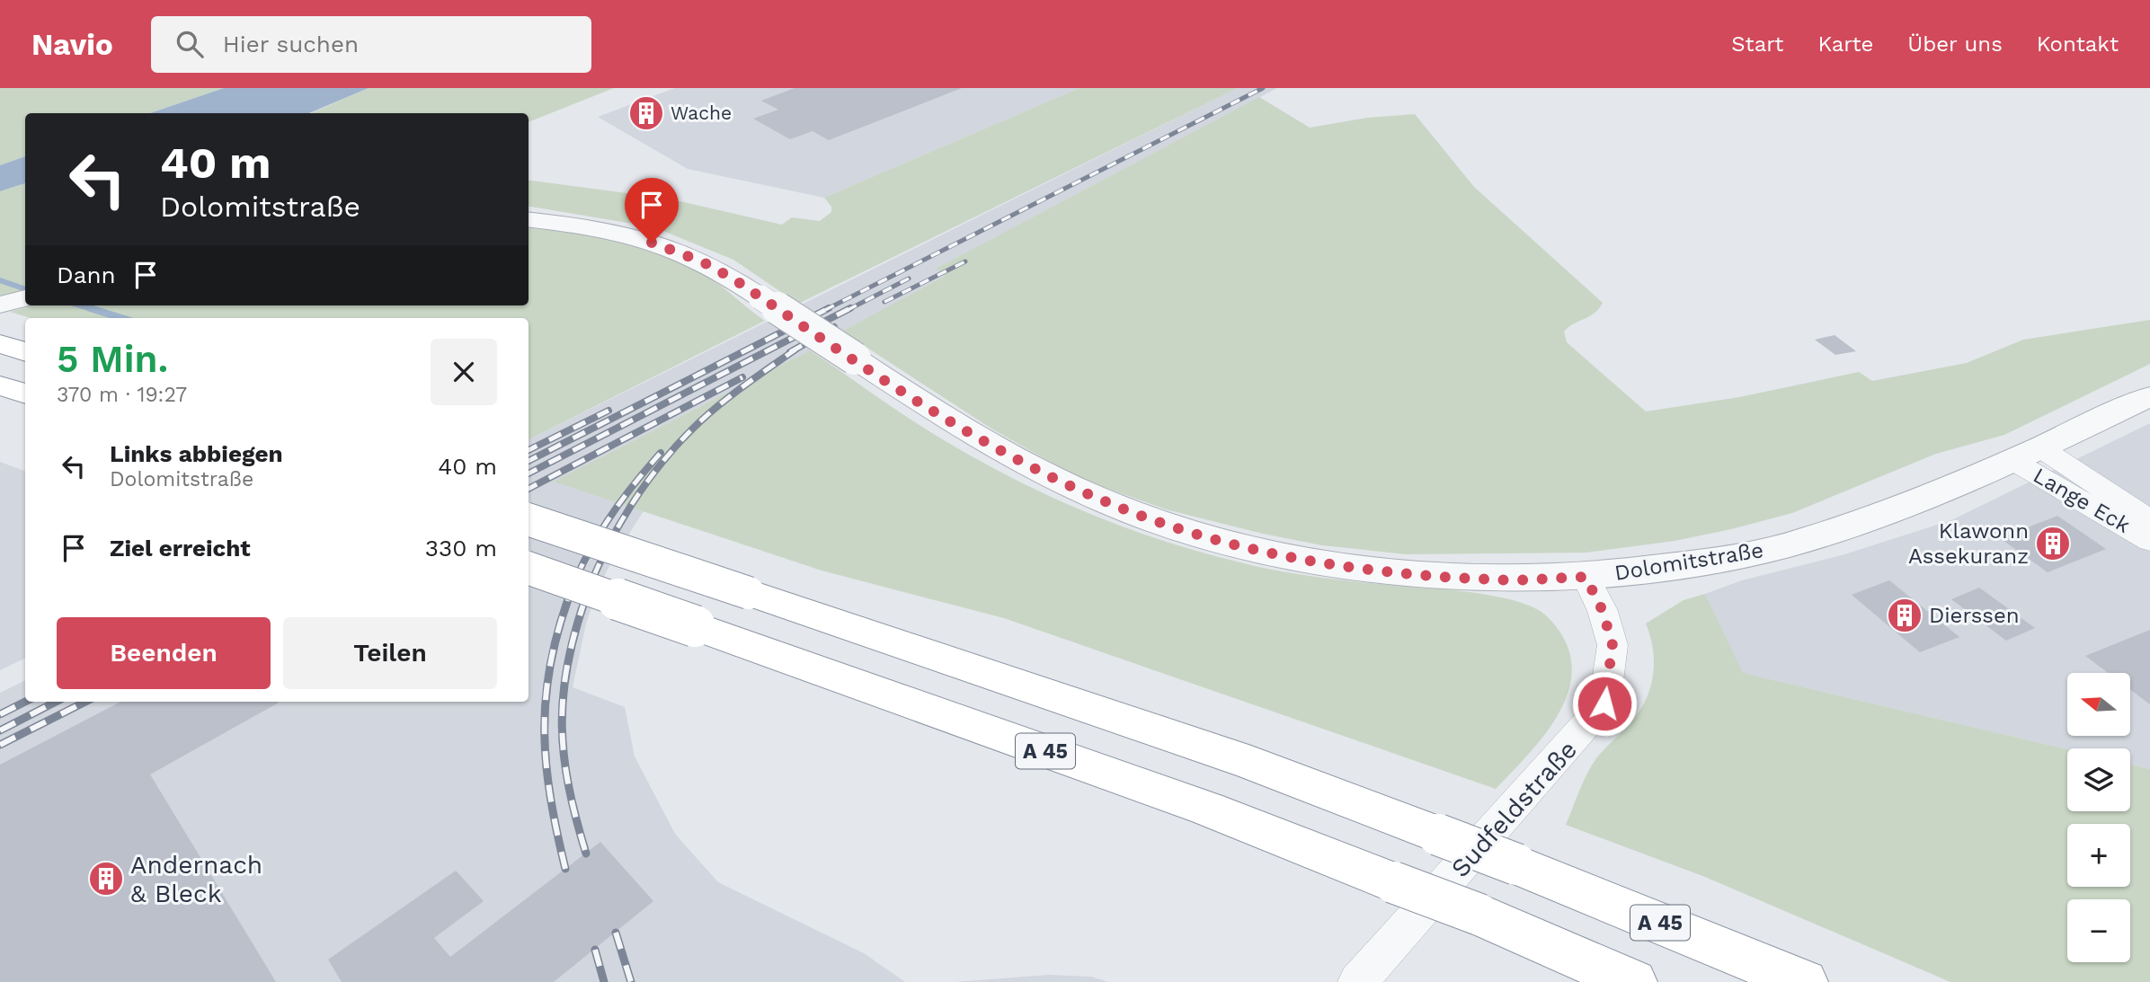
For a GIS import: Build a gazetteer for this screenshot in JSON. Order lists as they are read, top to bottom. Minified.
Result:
{"streets":{"highway":["A 45"],"street":["Lange Eck","Dolomitstraße","Sudfeldstraße"]},"crossings":[["Lange Eck","Dolomitstraße"],["Dolomitstraße","Sudfeldstraße"]],"places":{"building":["Wache","Klawonn Assekuranz","Dierssen","Andernach & Bleck"]},"north":"left","page":{"header":"Navio","search":"Hier suchen","nav":["Start","Karte","Über uns","Kontakt"],"turn":["40 m","Dolomitstraße"],"then":"Dann","heading":["5 Min.","370 m · 19:27"],"list":[{"name":"Links abbiegen","note":"Dolomitstraße","value":"40 m"},{"name":"Ziel erreicht","value":"330 m"}],"buttons":["Beenden","Teilen"],"map_buttons":["+","−"]}}
